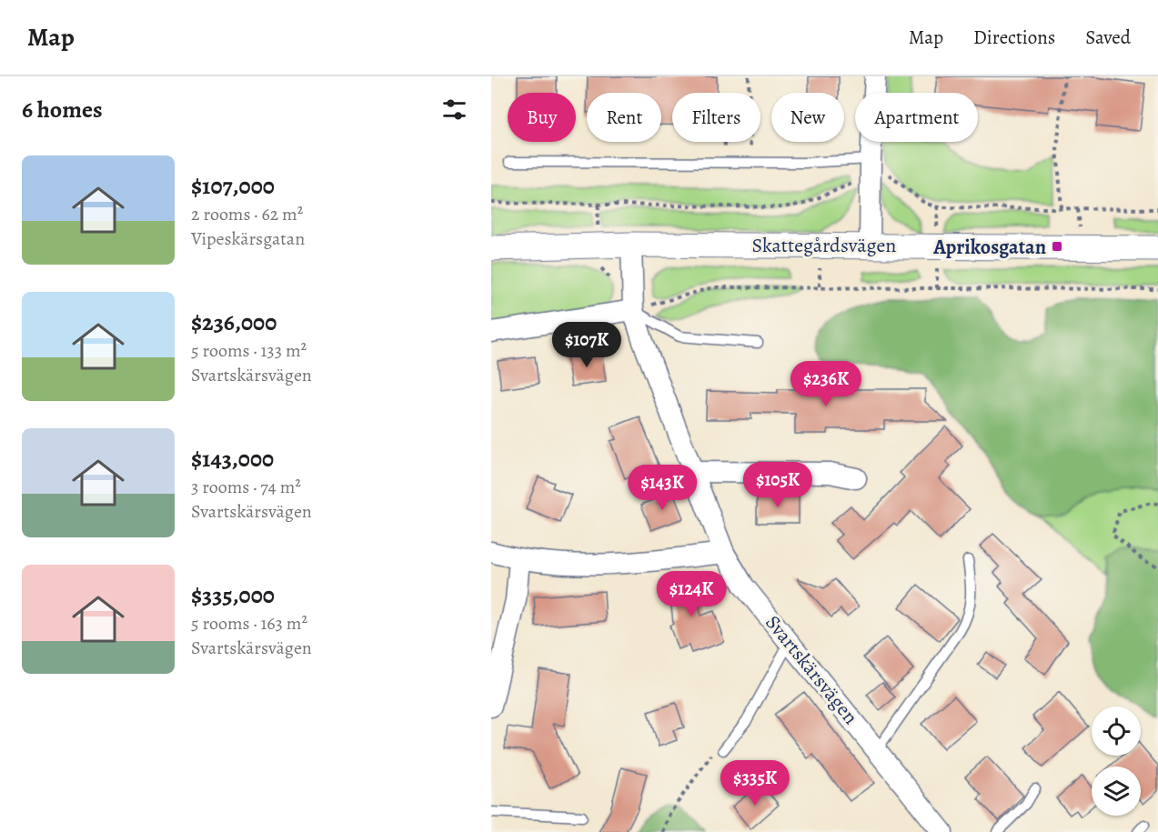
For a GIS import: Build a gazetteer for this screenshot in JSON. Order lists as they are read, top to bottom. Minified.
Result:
{"streets":{"street":["Skattegårdsvägen","Svartskärsvägen"]},"crossings":[["Skattegårdsvägen","Svartskärsvägen"]],"places":{"transit":["Aprikosgatan"]},"page":{"header":"Map","nav":["Map","Directions","Saved"],"heading":"6 homes","chip":["Buy","Rent","Filters","New","Apartment"],"list":[{"name":"$107,000","note":"2 rooms · 62 m² · Vipeskärsgatan"},{"name":"$236,000","note":"5 rooms · 133 m² · Svartskärsvägen"},{"name":"$143,000","note":"3 rooms · 74 m² · Svartskärsvägen"},{"name":"$335,000","note":"5 rooms · 163 m² · Svartskärsvägen"}],"price":["$107K","$236K","$105K","$143K","$124K","$335K"]}}
